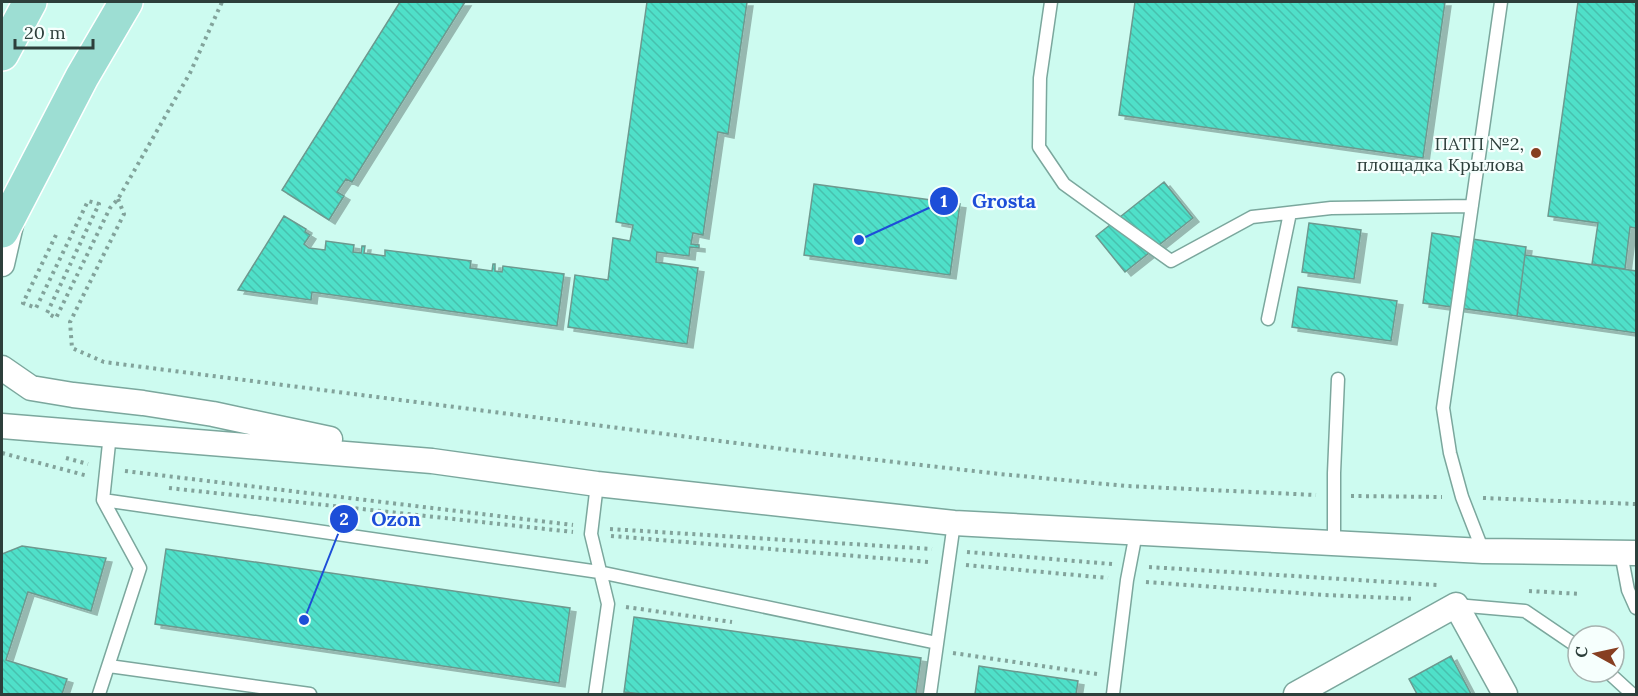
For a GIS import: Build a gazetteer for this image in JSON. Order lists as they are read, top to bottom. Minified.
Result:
{"places":["ПАТП №2, площадка Крылова","Grosta","Ozon"],"scale_bar":"20 m","north":"left"}
